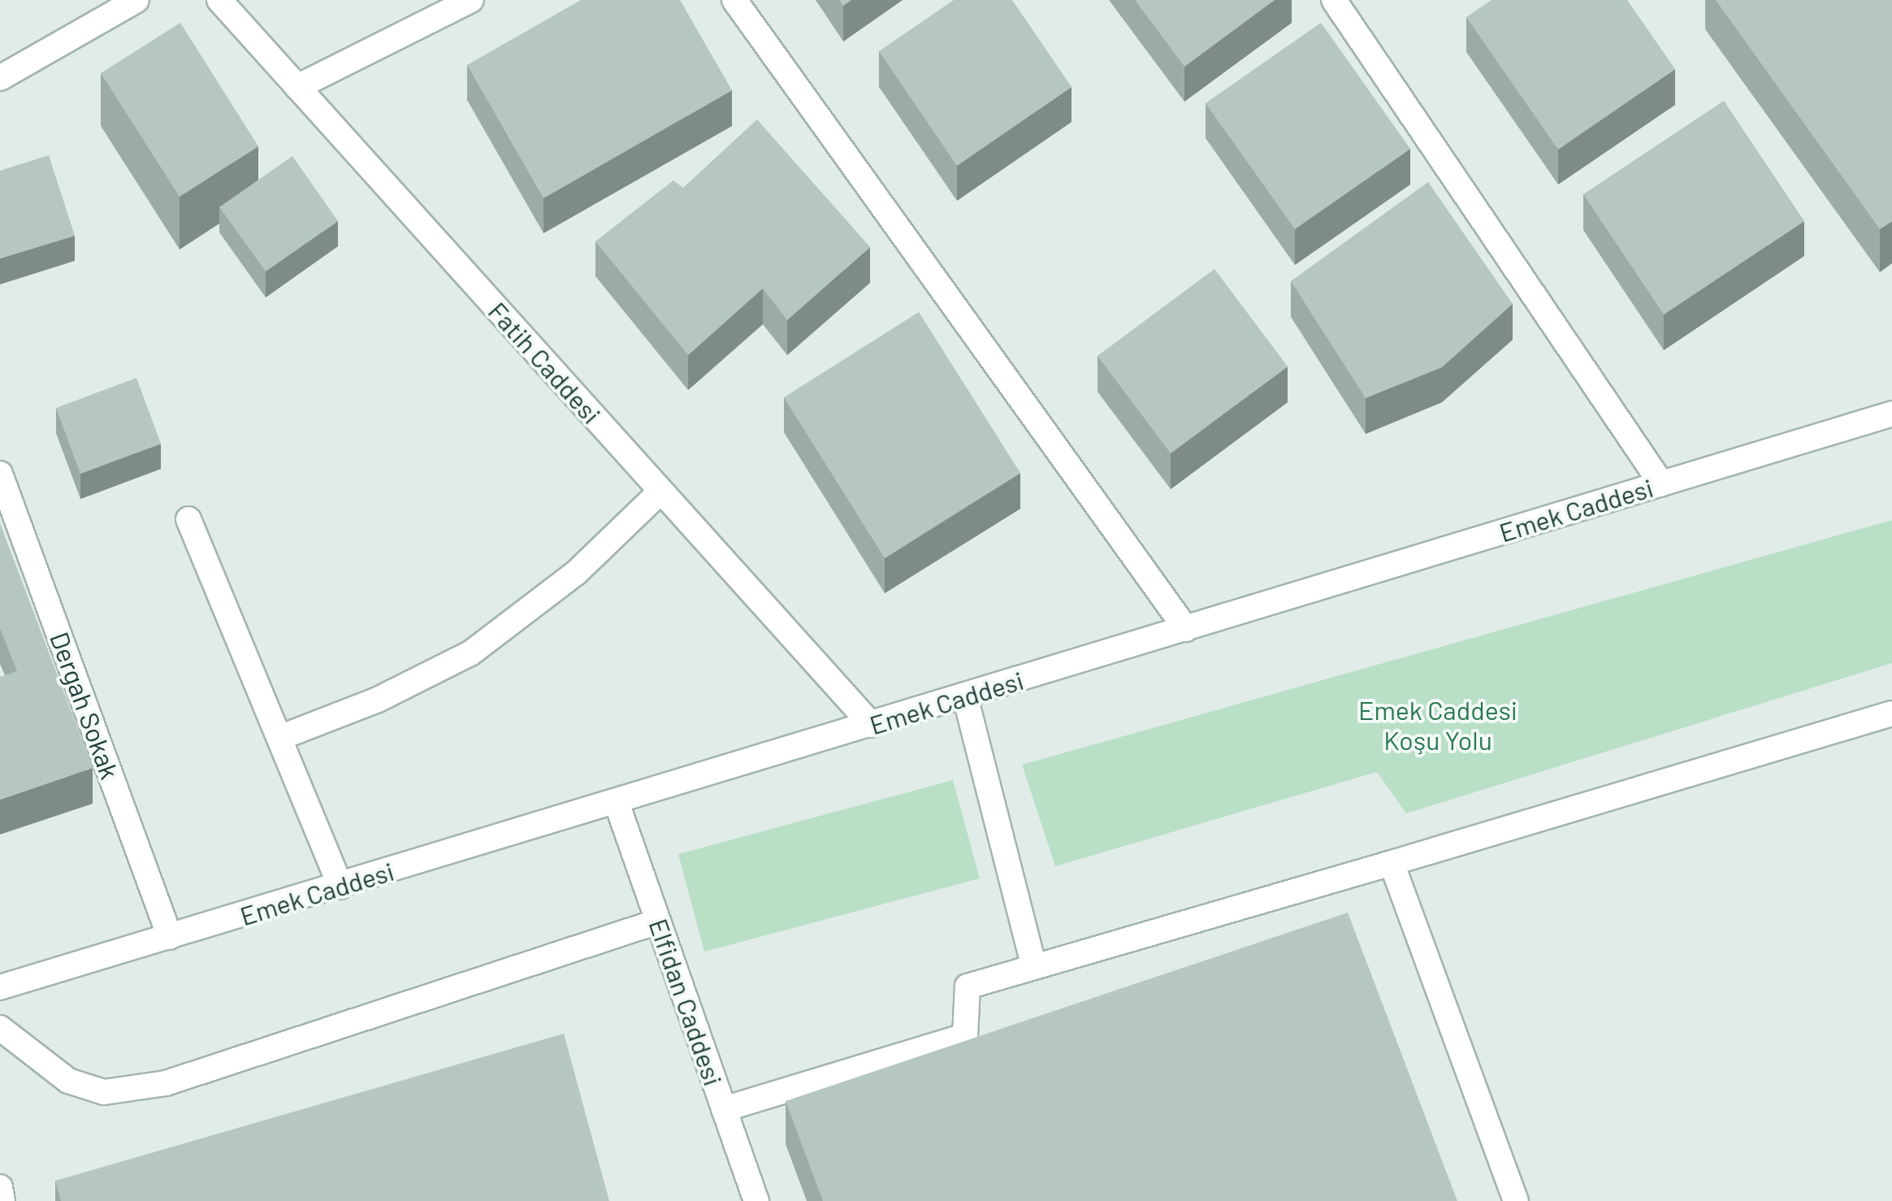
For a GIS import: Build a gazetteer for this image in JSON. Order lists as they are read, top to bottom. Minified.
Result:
{"streets":{"street":["Fatih Caddesi","Emek Caddesi","Dergah Sokak","Elfidan Caddesi"]},"crossings":[["Fatih Caddesi","Emek Caddesi"],["Emek Caddesi","Dergah Sokak"],["Emek Caddesi","Elfidan Caddesi"]],"parks":["Emek Caddesi Koşu Yolu"]}
